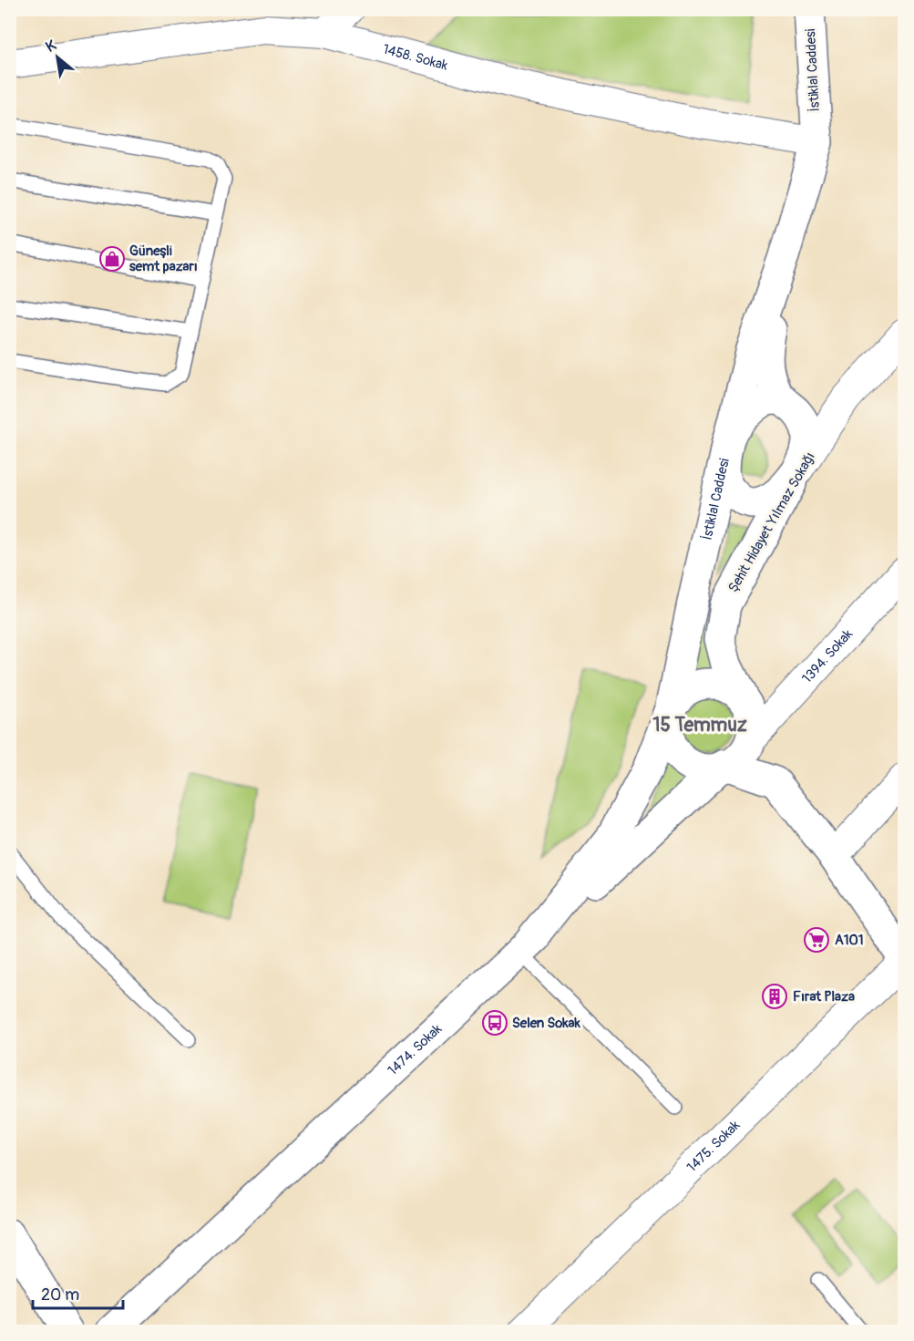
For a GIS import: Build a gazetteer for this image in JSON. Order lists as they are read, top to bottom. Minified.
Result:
{"streets":{"street":["1458. Sokak","İstiklal Caddesi","Şehit Hidayet Yılmaz Sokağı","1394. Sokak","1474. Sokak","1475. Sokak"]},"crossings":[["1458. Sokak","İstiklal Caddesi"],["İstiklal Caddesi","Şehit Hidayet Yılmaz Sokağı"],["İstiklal Caddesi","1394. Sokak"],["İstiklal Caddesi","1474. Sokak"],["Şehit Hidayet Yılmaz Sokağı","1394. Sokak"],["Şehit Hidayet Yılmaz Sokağı","1474. Sokak"],["1394. Sokak","1474. Sokak"]],"districts":["15 Temmuz"],"places":{"shop":["Güneşli semt pazarı"],"supermarket":["A101"],"building":["Fırat Plaza"],"bus stop":["Selen Sokak"]},"scale_bar":"20 m","north":"top left"}
